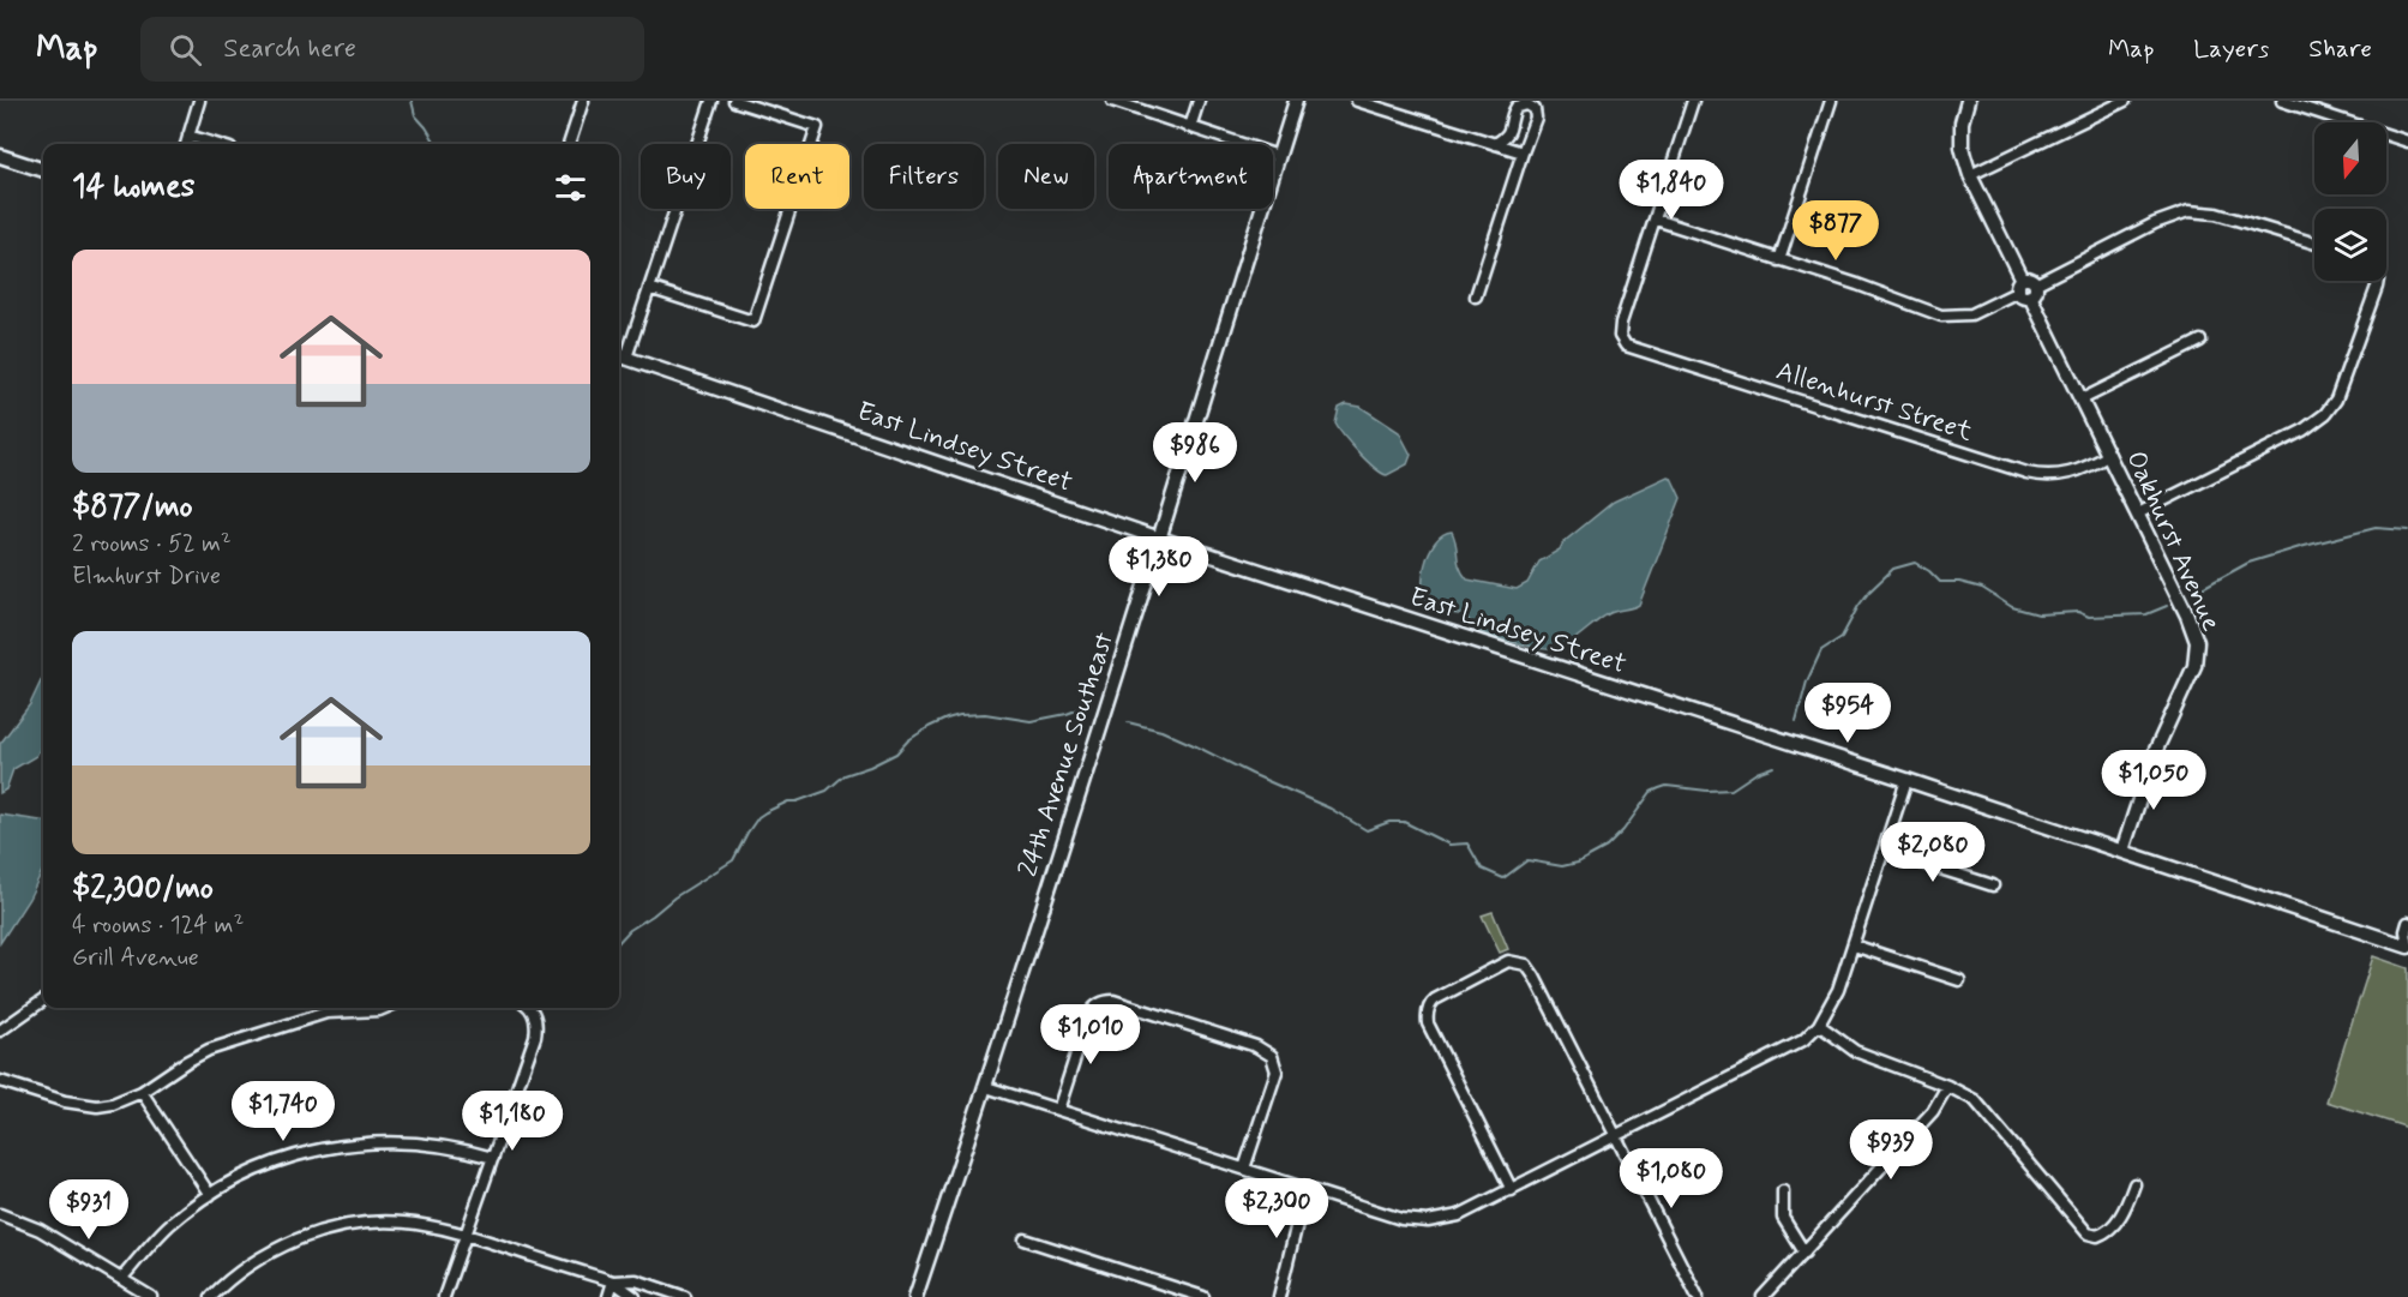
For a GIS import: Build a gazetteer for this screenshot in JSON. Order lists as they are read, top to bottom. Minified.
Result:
{"streets":{"street":["Allenhurst Street","East Lindsey Street","Oakhurst Avenue","24th Avenue Southeast"]},"crossings":[["Allenhurst Street","Oakhurst Avenue"],["East Lindsey Street","Oakhurst Avenue"],["East Lindsey Street","24th Avenue Southeast"]],"north":"bottom","page":{"header":"Map","search":"Search here","nav":["Map","Layers","Share"],"chip":["Buy","Rent","Filters","New","Apartment"],"heading":"14 homes","price":["$1,840","$877","$986","$1,380","$954","$1,050","$2,080","$1,010","$1,740","$1,180","$939","$1,080","$2,300","$931"],"list":[{"name":"$877/mo","note":"2 rooms · 52 m² · Elmhurst Drive"},{"name":"$2,300/mo","note":"4 rooms · 124 m² · Grill Avenue"}]}}
